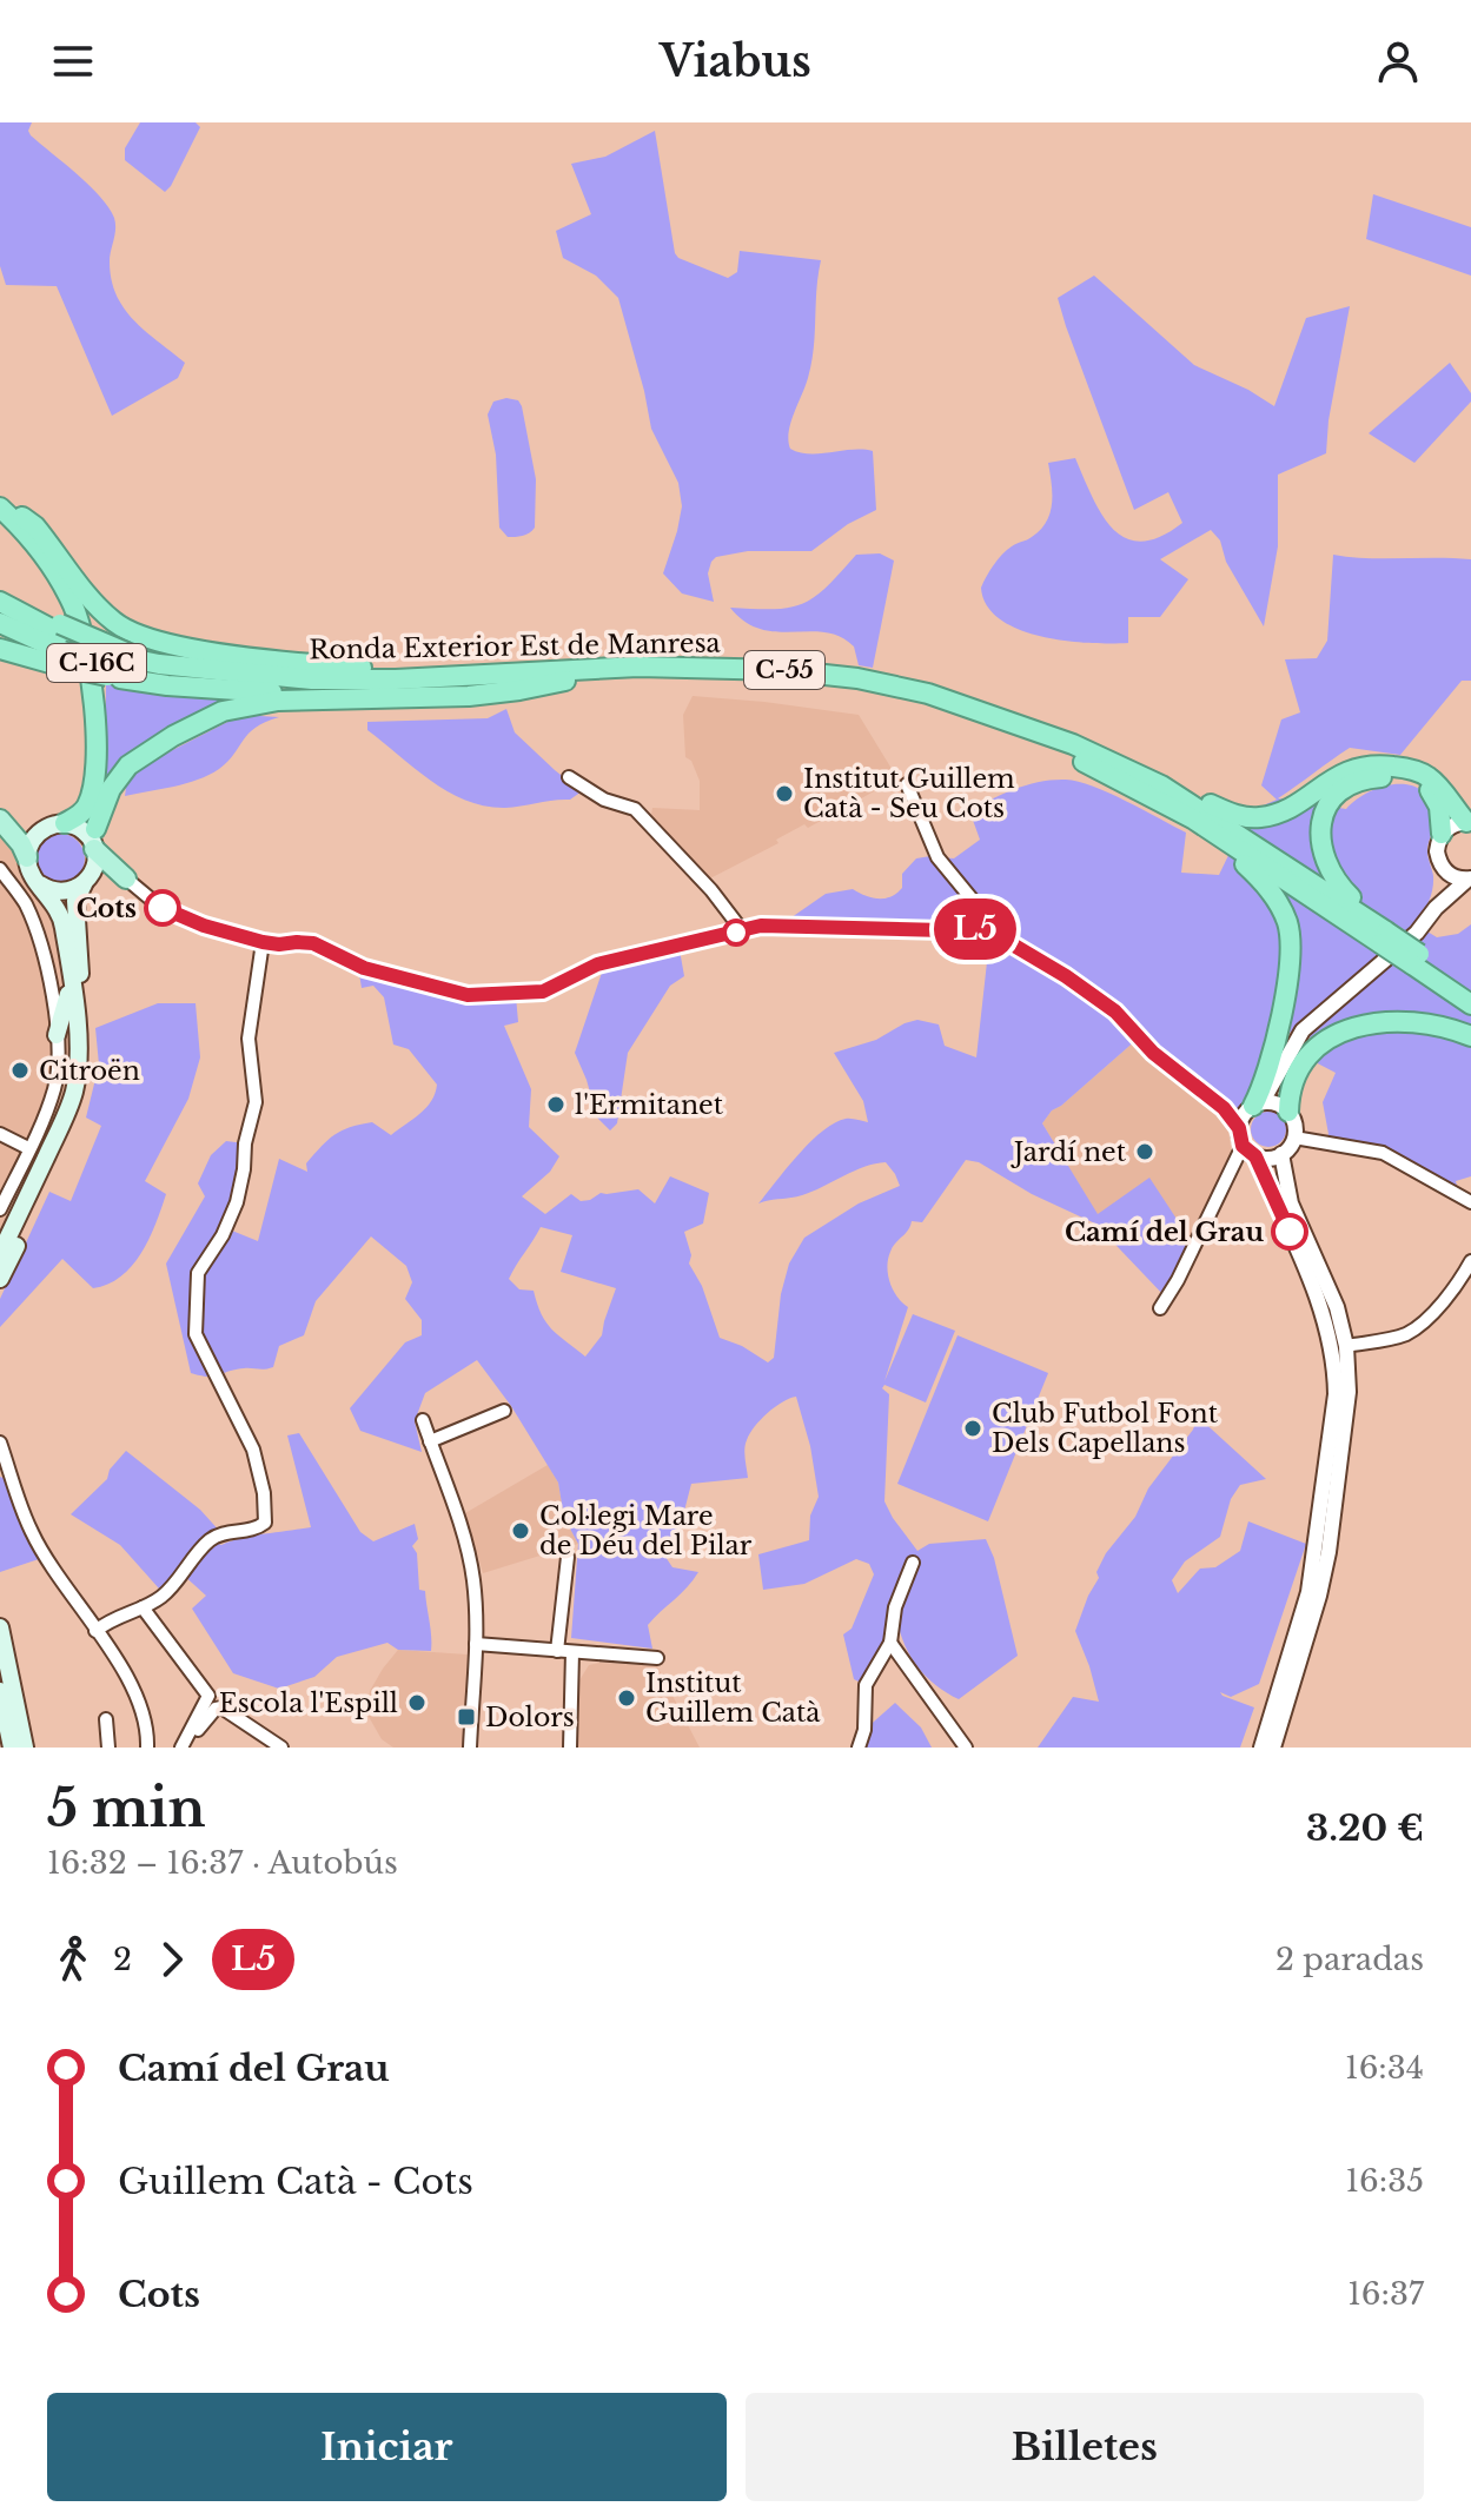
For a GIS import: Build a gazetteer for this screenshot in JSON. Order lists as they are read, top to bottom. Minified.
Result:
{"streets":{"highway":["Ronda Exterior Est de Manresa","C-55"],"main road":["C-16C"]},"places":{"other":["Institut Guillem Catà - Seu Cots","Cots","Citroën","l'Ermitanet","Jardí net","Camí del Grau","Club Futbol Font Dels Capellans","Col·legi Mare de Déu del Pilar","Institut Guillem Catà","Escola l'Espill"],"transit":["Dolors"]},"lines":["bus line L5"],"page":{"header":"Viabus","on_map":"L5","heading":["5 min","16:32 – 16:37 · Autobús","3.20 €"],"legs":["2","L5","2 paradas"],"list":[{"name":"Camí del Grau","value":"16:34"},{"name":"Guillem Catà - Cots","value":"16:35"},{"name":"Cots","value":"16:37"}],"buttons":["Iniciar","Billetes"]}}
